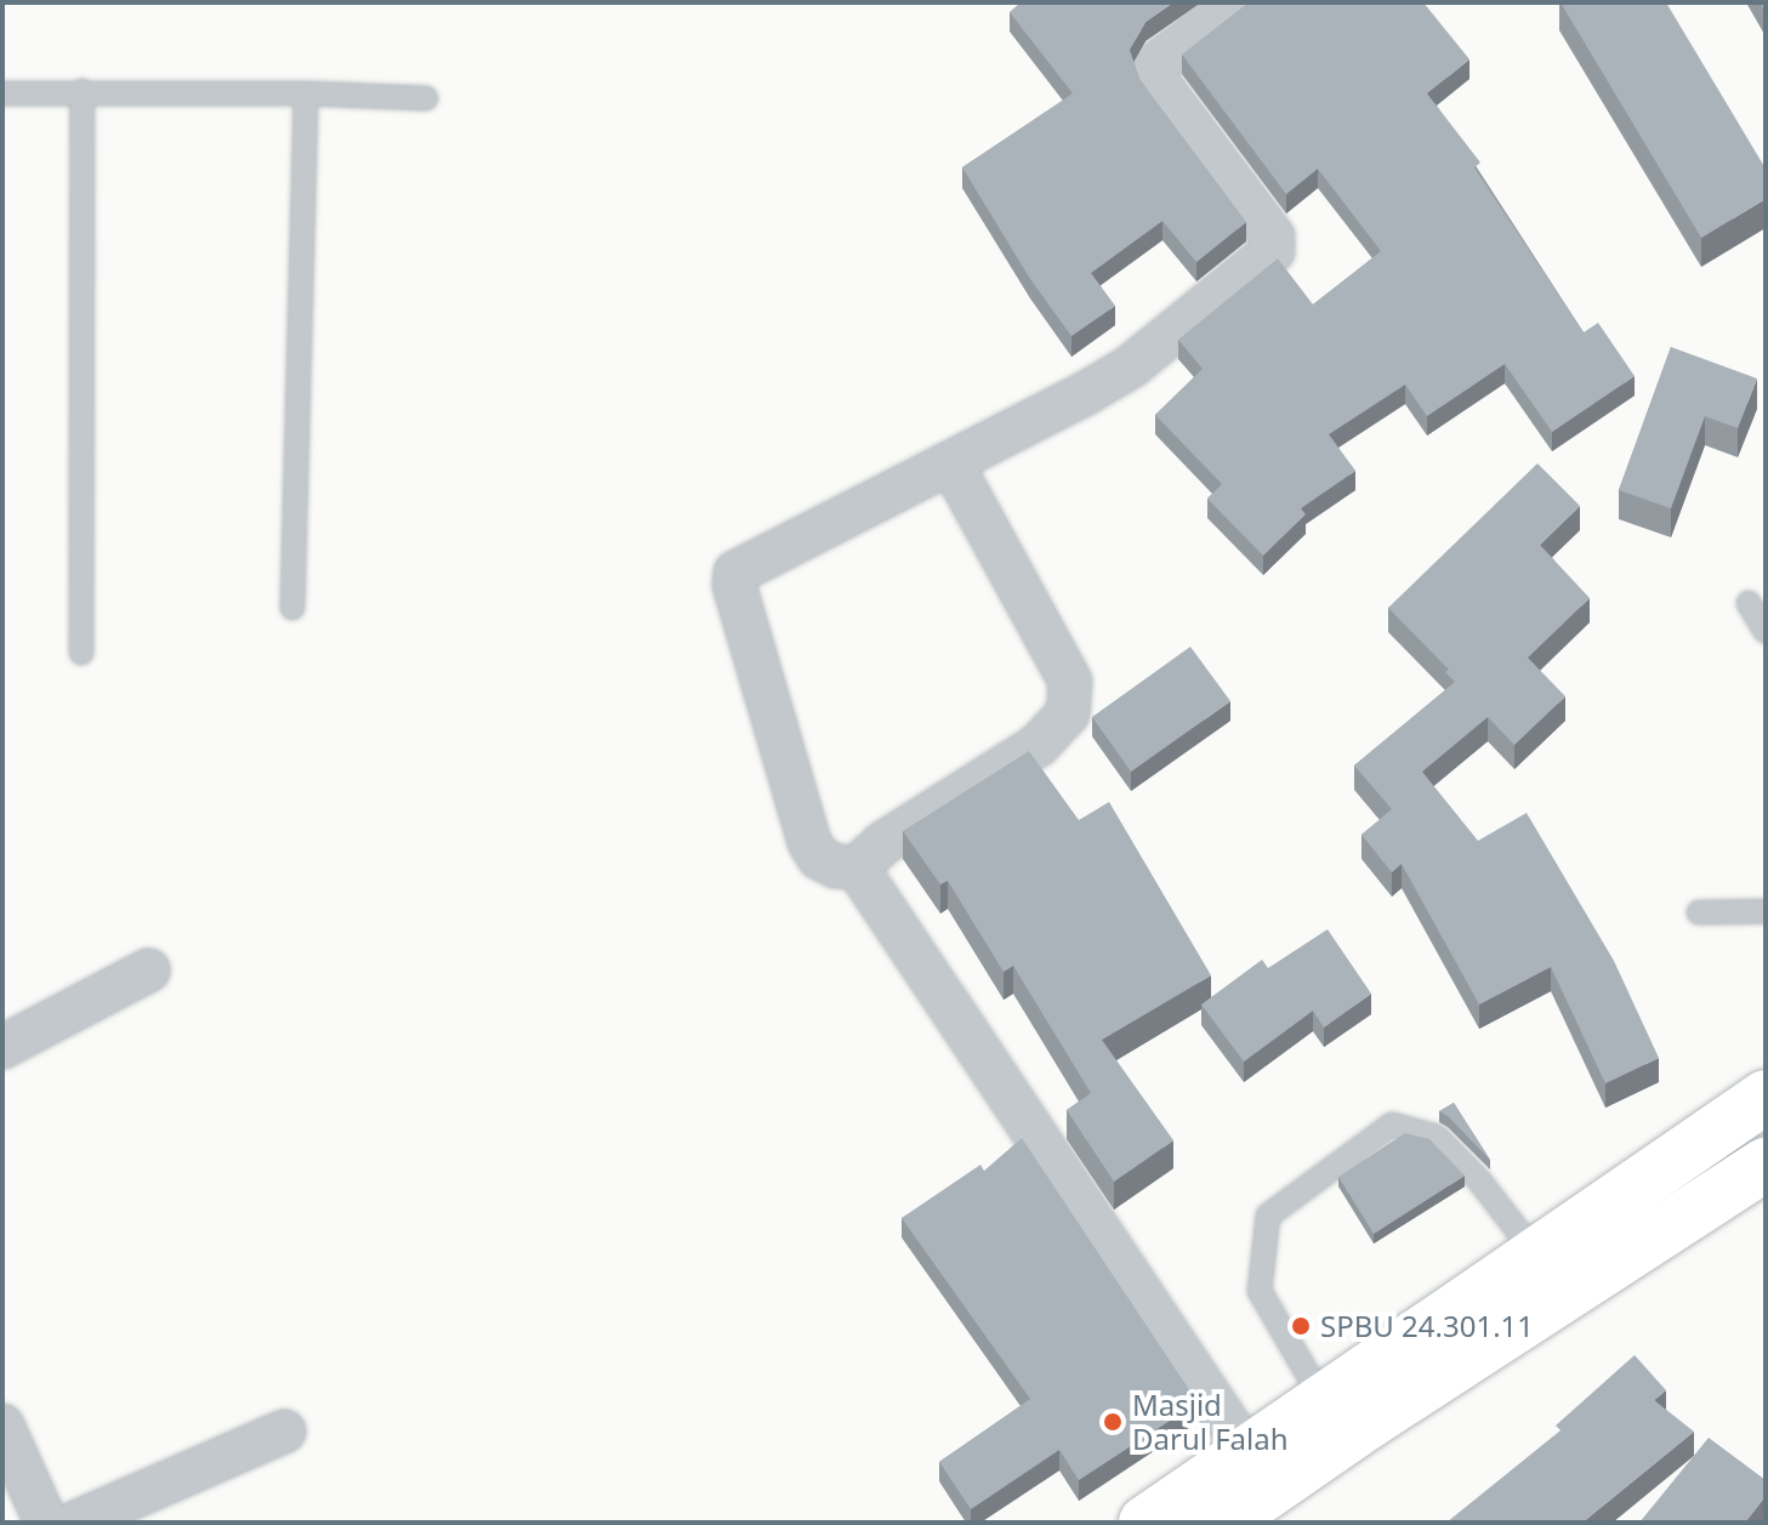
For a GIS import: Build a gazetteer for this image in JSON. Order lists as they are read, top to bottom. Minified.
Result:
{"places":["SPBU 24.301.11","Masjid Darul Falah"]}
